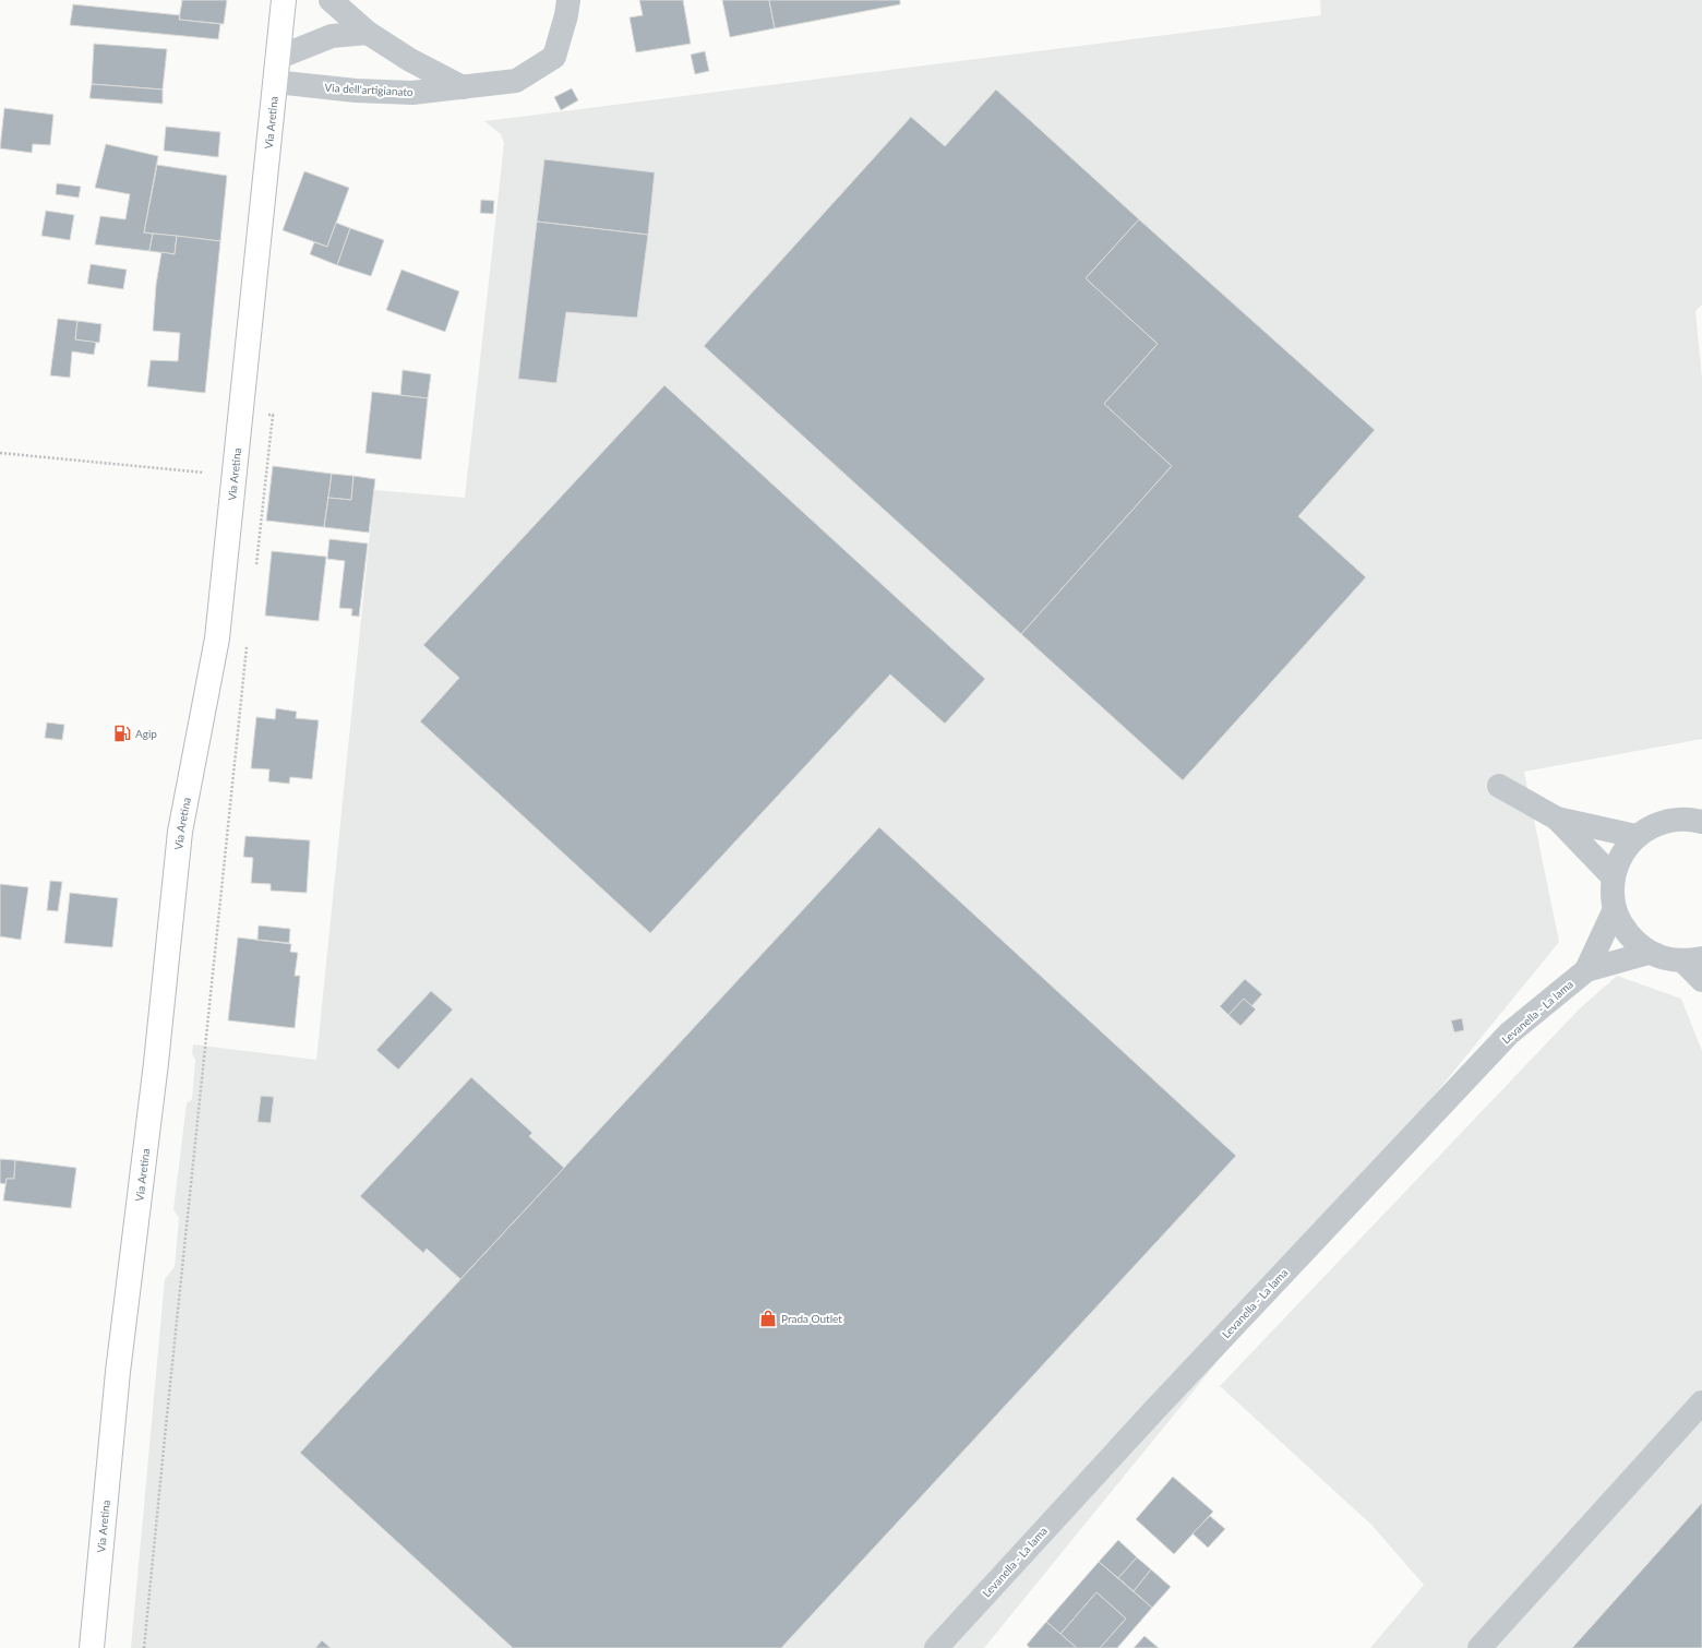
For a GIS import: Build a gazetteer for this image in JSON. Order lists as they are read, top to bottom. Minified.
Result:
{"streets":{"street":["Via dell'artigianato","Via Aretina","Levanella - La lama"]},"crossings":[["Via dell'artigianato","Via Aretina"]],"places":{"fuel station":["Agip"],"shop":["Prada Outlet"]}}
